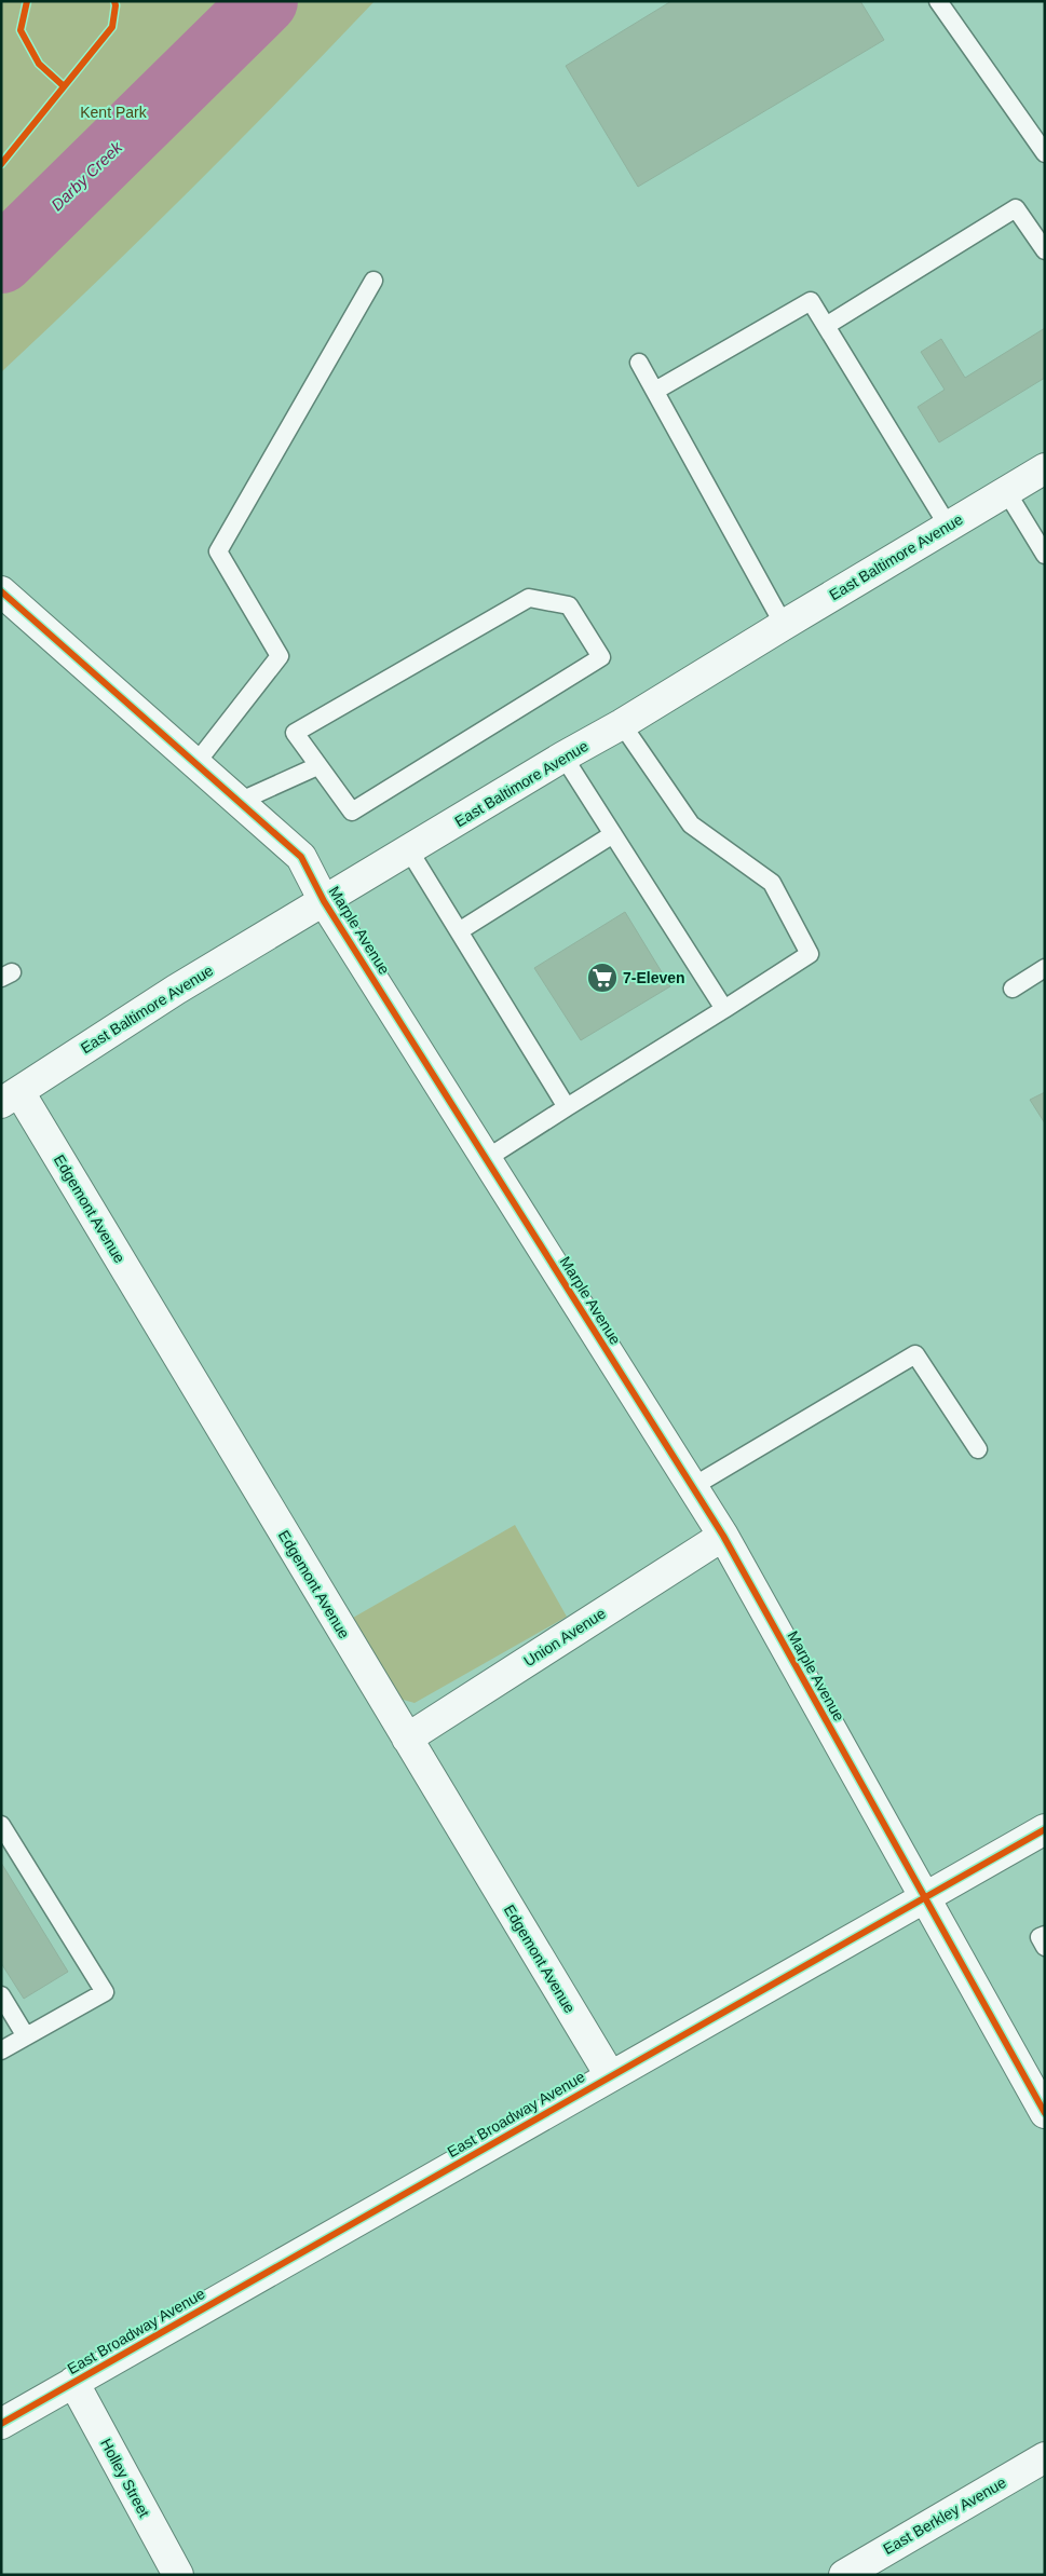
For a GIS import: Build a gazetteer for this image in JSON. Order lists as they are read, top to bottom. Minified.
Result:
{"streets":{"street":["East Baltimore Avenue","Marple Avenue","Edgemont Avenue","Union Avenue","East Broadway Avenue","Holley Street","East Berkley Avenue"]},"crossings":[["East Baltimore Avenue","Marple Avenue"],["East Baltimore Avenue","Edgemont Avenue"],["Marple Avenue","Union Avenue"],["Marple Avenue","East Broadway Avenue"],["Edgemont Avenue","Union Avenue"],["Edgemont Avenue","East Broadway Avenue"],["East Broadway Avenue","Holley Street"]],"water":["Darby Creek"],"parks":["Kent Park"],"places":{"supermarket":["7-Eleven"]}}
